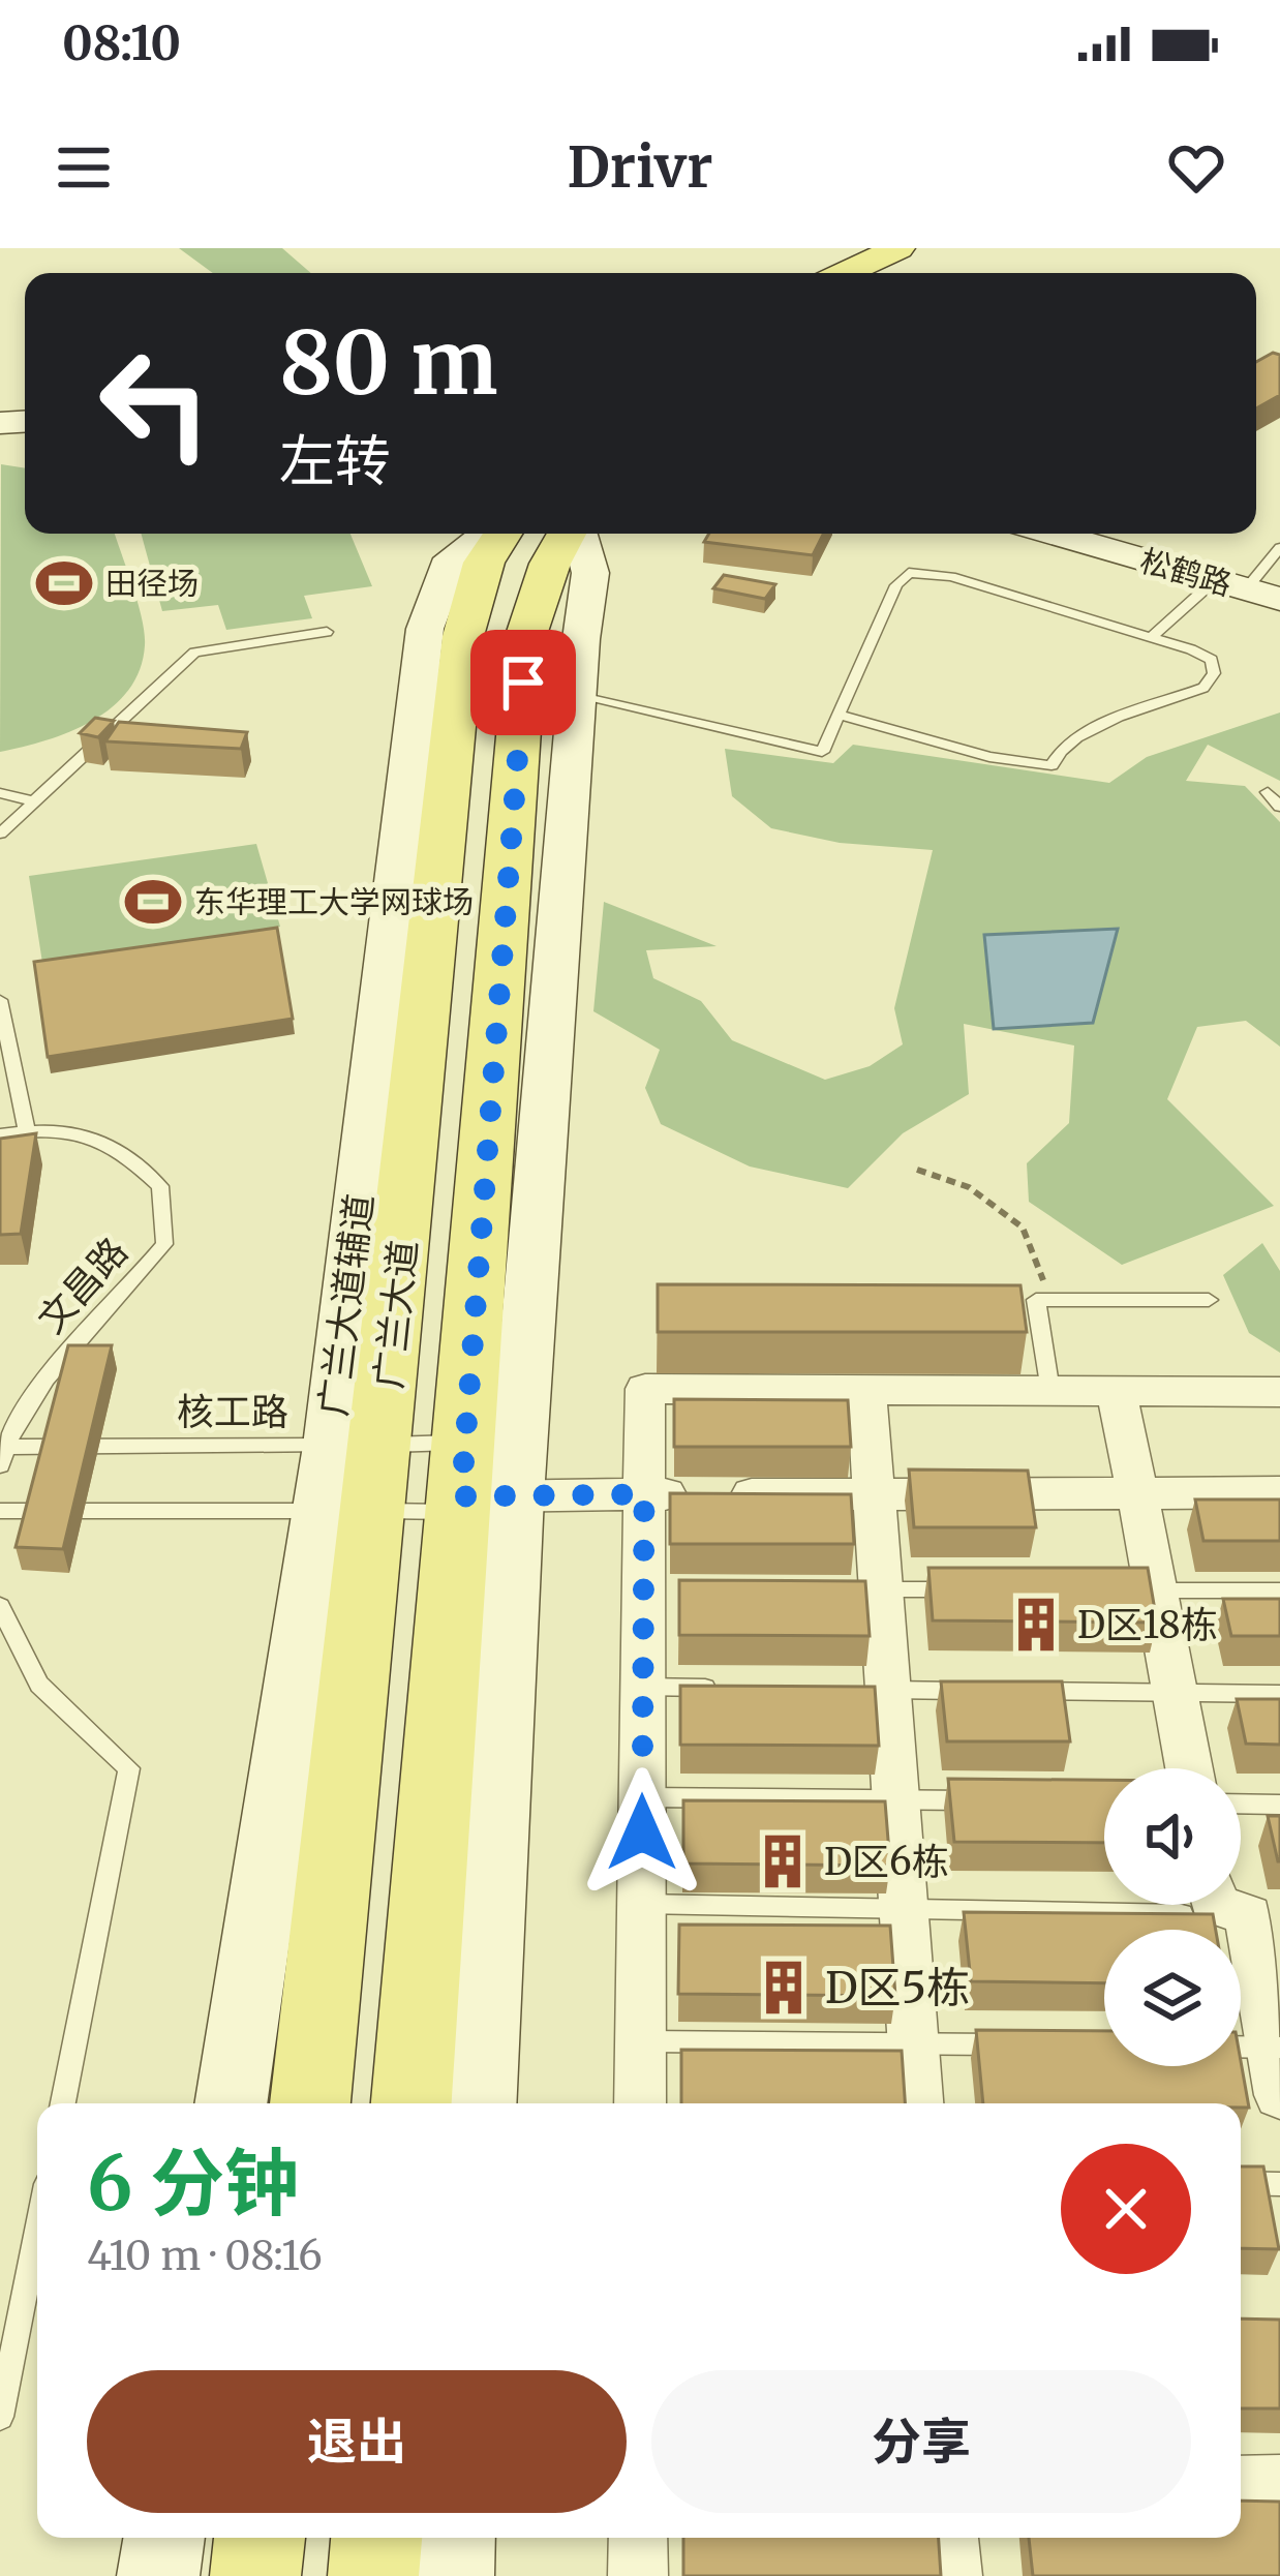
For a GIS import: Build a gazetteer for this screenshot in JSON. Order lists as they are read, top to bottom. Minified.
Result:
{"streets":{"main road":["松鹤路","广兰大道"],"lane":["文昌路","核工路"]},"crossings":[["文昌路","核工路"],["广兰大道","核工路"]],"places":{"sports":["田径场","东华理工大学网球场"],"building":["D区18栋","D区6栋","D区5栋"]},"page":{"status":"08:10","header":"Drivr","turn":["80 m","左转"],"heading":["6 分钟","410 m · 08:16"],"buttons":["退出","分享"]}}
